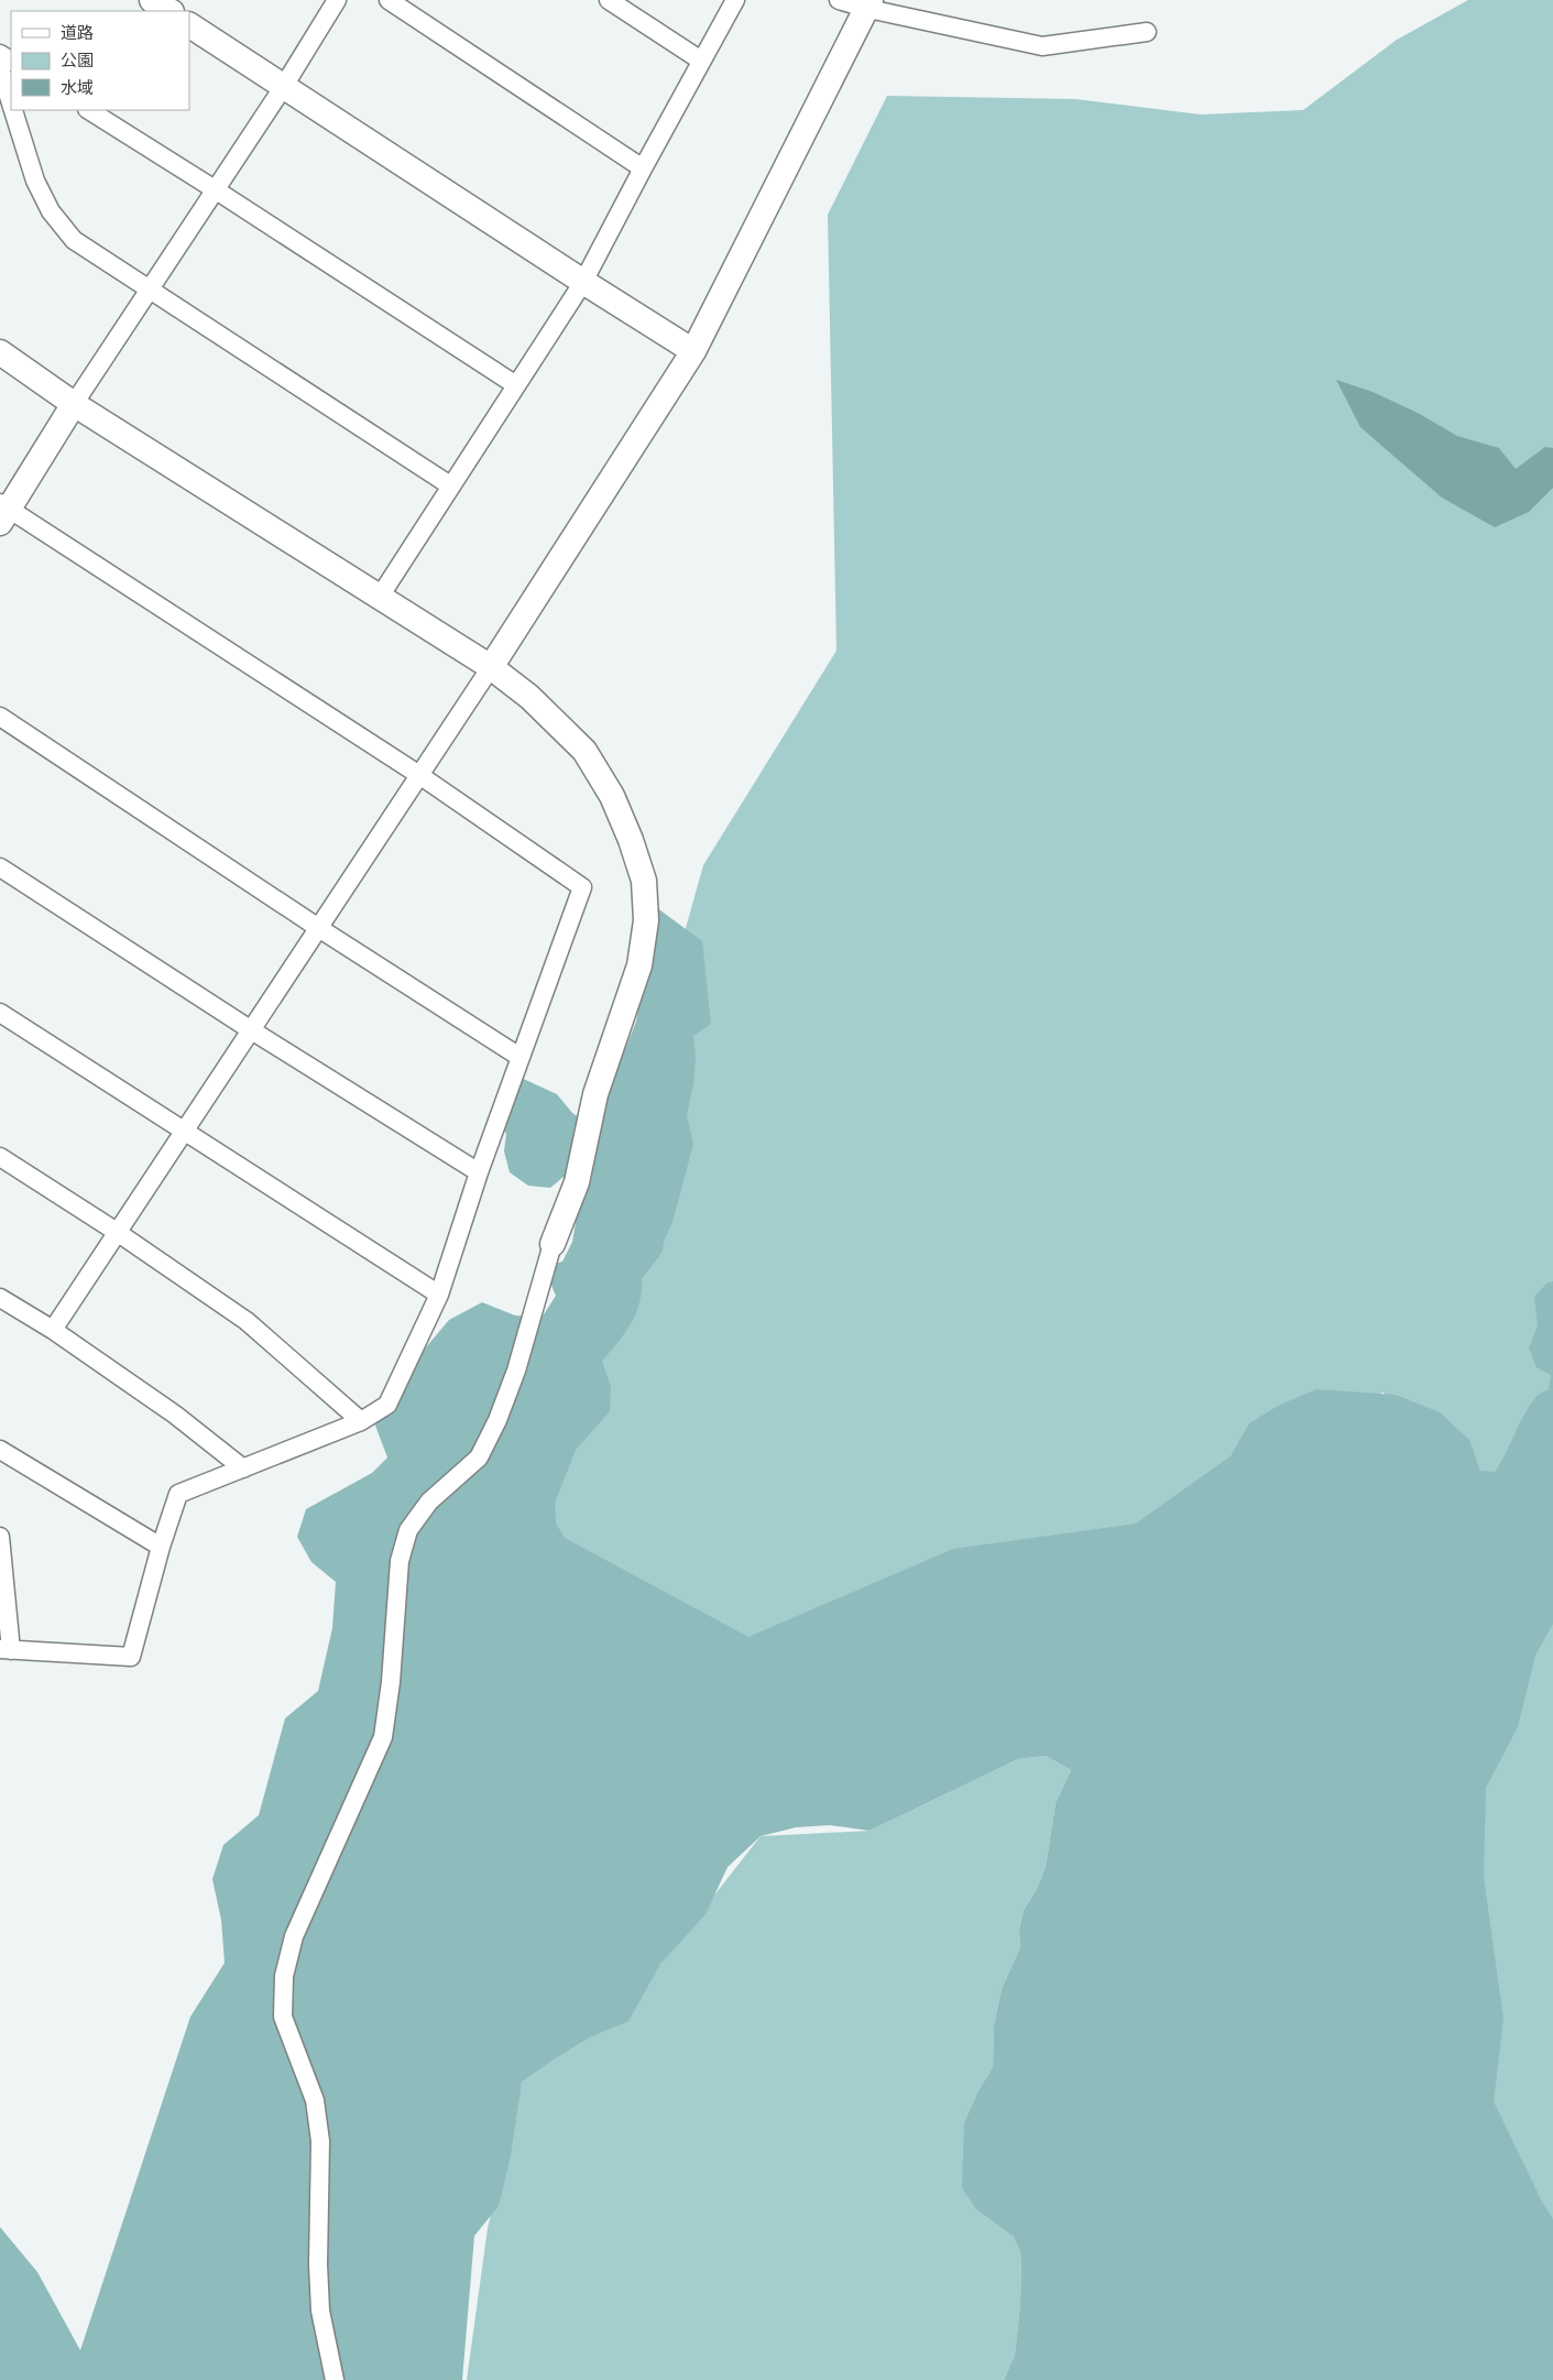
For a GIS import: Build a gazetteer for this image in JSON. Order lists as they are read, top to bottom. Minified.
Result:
{"legend":["道路","公園","水域"]}
